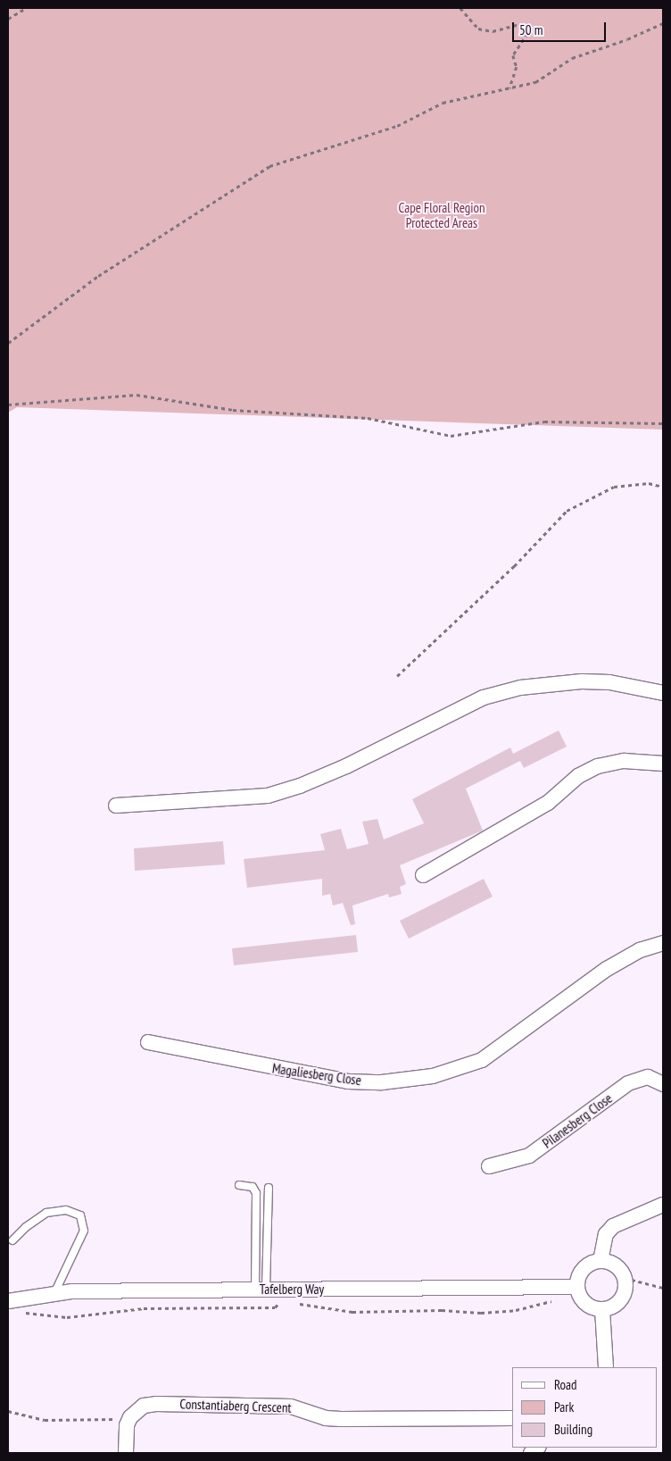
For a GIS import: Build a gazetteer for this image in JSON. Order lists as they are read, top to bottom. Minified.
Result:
{"streets":{"street":["Magaliesberg Close","Pilanesberg Close","Tafelberg Way","Constantiaberg Crescent"]},"parks":["Cape Floral Region Protected Areas"],"legend":["Road","Park","Building"],"scale_bar":"50 m"}
